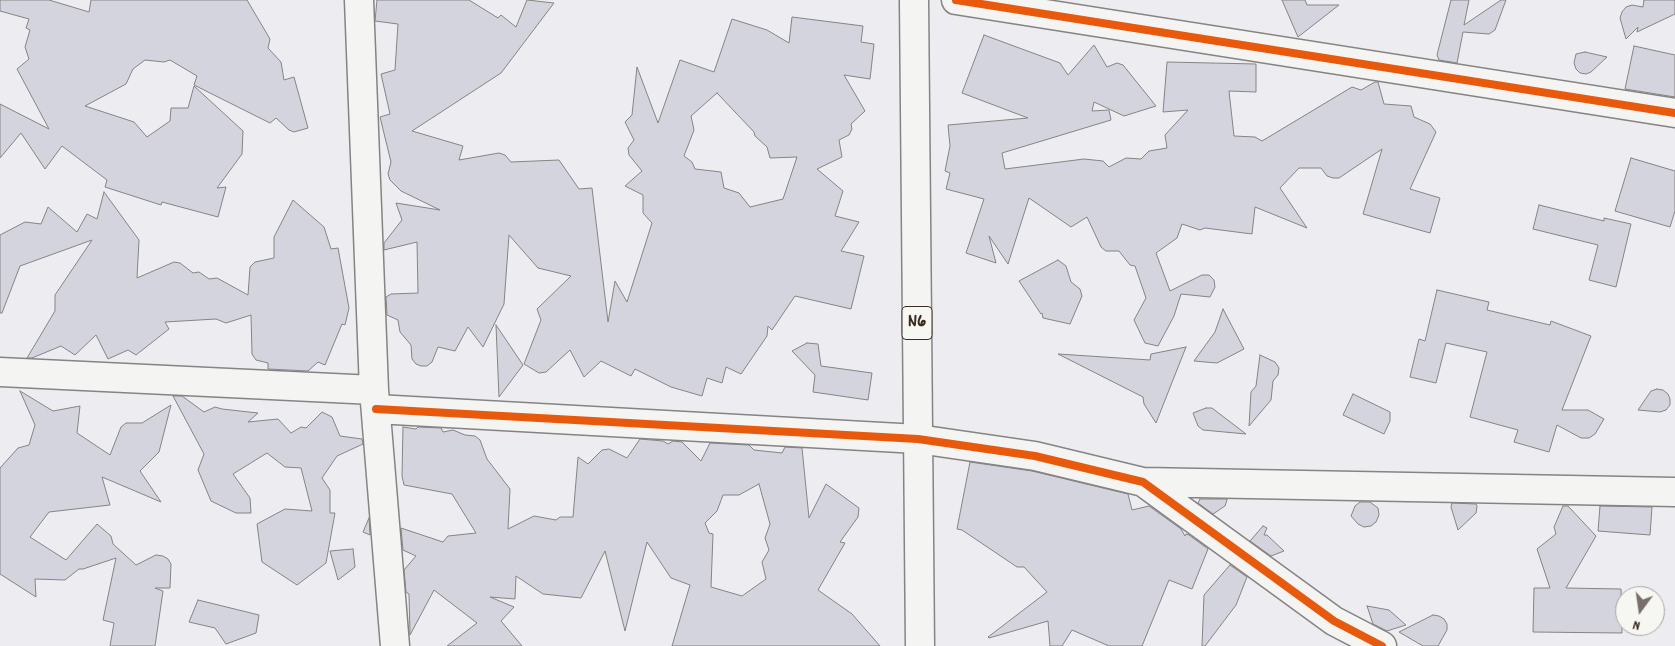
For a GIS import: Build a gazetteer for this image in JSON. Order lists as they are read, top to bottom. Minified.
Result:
{"streets":{"main road":["N6"]},"north":"bottom"}
